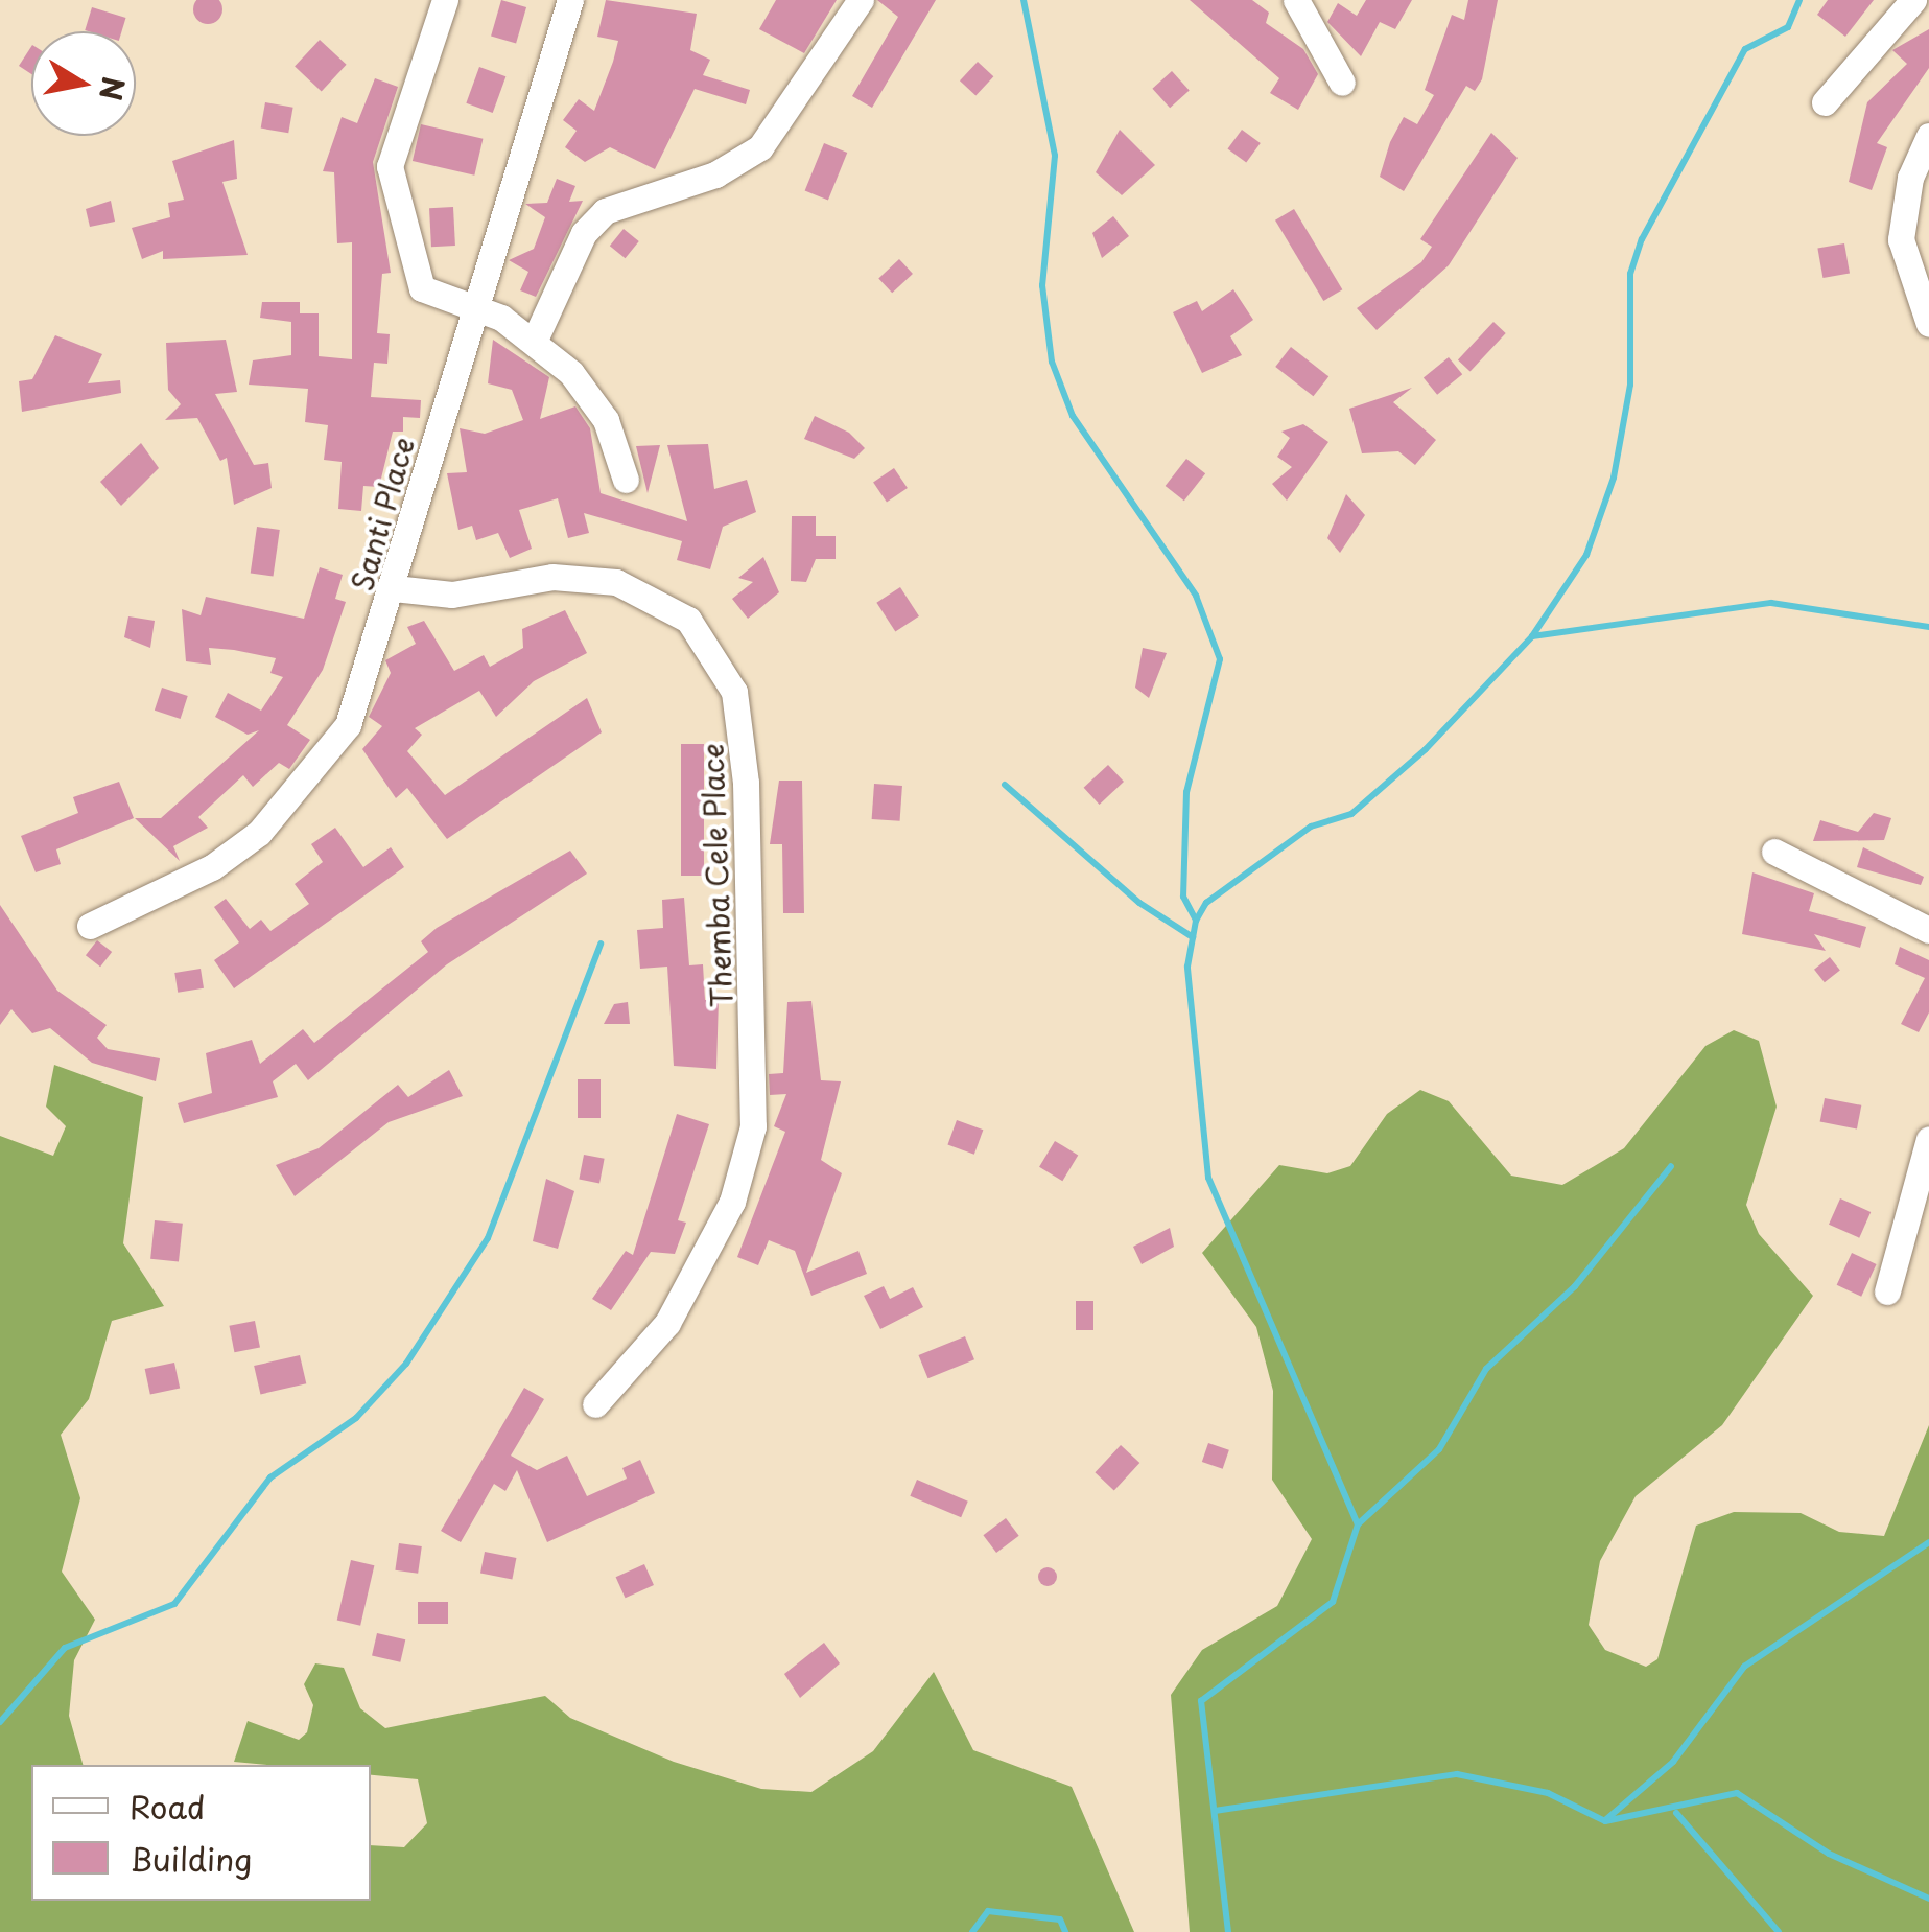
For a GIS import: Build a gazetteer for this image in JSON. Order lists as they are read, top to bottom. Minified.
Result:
{"streets":{"street":["Santi Place","Themba Cele Place"]},"crossings":[["Santi Place","Themba Cele Place"]],"legend":["Road","Building"],"north":"right"}
